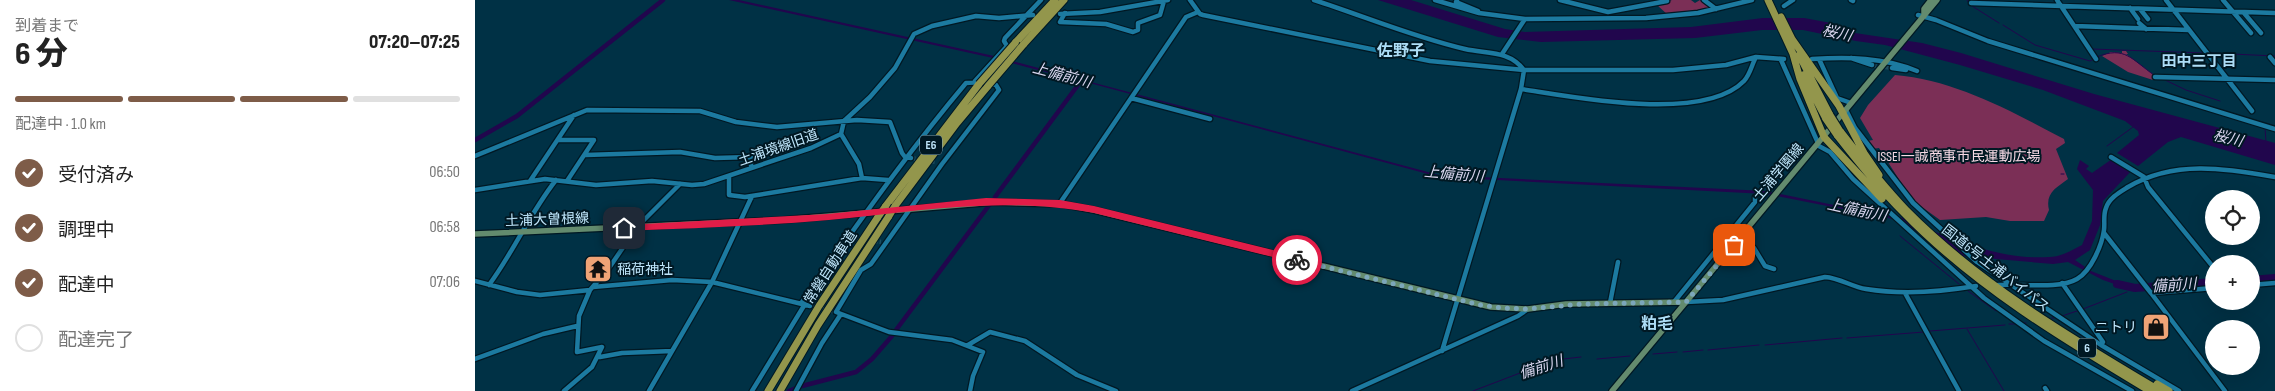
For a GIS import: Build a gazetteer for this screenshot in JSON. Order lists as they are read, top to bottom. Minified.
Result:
{"streets":{"highway":["E6","常磐自動車道","国道6号土浦バイパス","6"],"main road":["土浦学園線","土浦大曽根線"],"street":["土浦境線旧道"]},"crossings":[["土浦学園線","土浦大曽根線"]],"districts":["佐野子","田中三丁目","粕毛"],"water":["桜川","上備前川","備前川"],"parks":["ISSEI一誠商事市民運動広場"],"places":{"temple":["稲荷神社"],"shop":["ニトリ"]},"page":{"heading":["6 分","到着まで","07:20–07:25"],"bar":"配達中 · 1.0 km","list":[["受付済み","06:50"],["調理中","06:58"],["配達中","07:06"],"配達完了"],"map_buttons":["+","−"]}}
